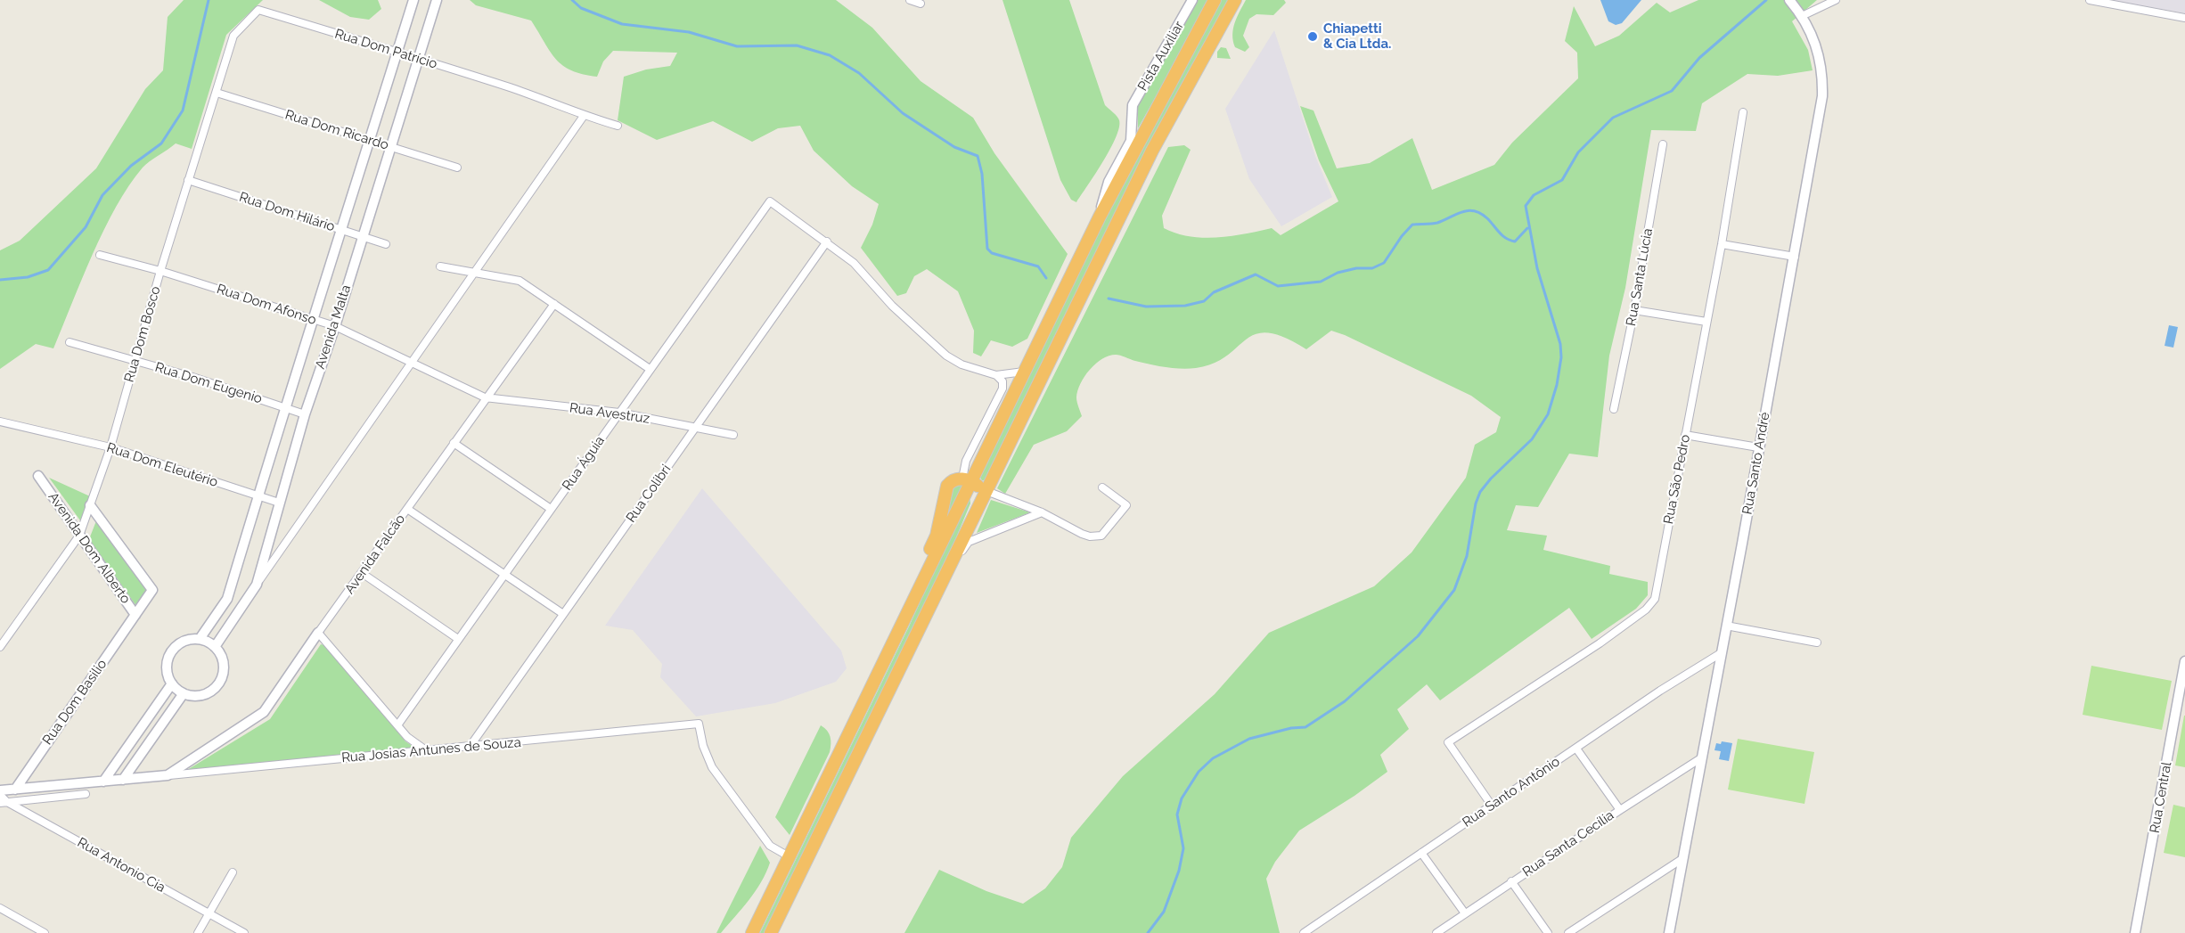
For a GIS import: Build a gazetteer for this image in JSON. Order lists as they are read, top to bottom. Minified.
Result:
{"streets":{"street":["Rua Dom Patrício","Pista Auxiliar","Rua Dom Ricardo","Rua Dom Hilário","Rua Santa Lúcia","Rua Dom Afonso","Avenida Malta","Rua Dom Bosco","Rua Dom Eugenio","Rua Avestruz","Rua Águia","Rua Santo André","Rua Dom Eleutério","Rua São Pedro","Rua Colibri","Avenida Dom Alberto","Avenida Falcão","Rua Dom Basilio","Rua Josias Antunes de Souza","Rua Santo Antônio","Rua Central","Rua Santa Cecília","Rua Antonio Cia"]},"crossings":[["Rua Dom Patrício","Avenida Malta"],["Rua Dom Patrício","Rua Dom Bosco"],["Rua Dom Ricardo","Avenida Malta"],["Rua Dom Ricardo","Rua Dom Bosco"],["Rua Dom Hilário","Avenida Malta"],["Rua Dom Hilário","Rua Dom Bosco"],["Rua Dom Afonso","Avenida Malta"],["Rua Dom Afonso","Rua Dom Bosco"],["Rua Dom Afonso","Rua Avestruz"],["Rua Dom Afonso","Avenida Falcão"],["Avenida Malta","Rua Dom Eugenio"],["Avenida Malta","Rua Dom Eleutério"],["Rua Dom Bosco","Rua Dom Eugenio"],["Rua Dom Bosco","Rua Dom Eleutério"],["Rua Dom Bosco","Avenida Dom Alberto"],["Rua Avestruz","Rua Águia"],["Rua Avestruz","Rua Colibri"],["Rua Avestruz","Avenida Falcão"],["Rua Águia","Rua Colibri"],["Rua Santo André","Rua Santo Antônio"],["Rua Santo André","Rua Santa Cecília"],["Rua São Pedro","Rua Santo Antônio"],["Rua Colibri","Rua Josias Antunes de Souza"],["Avenida Dom Alberto","Rua Dom Basilio"],["Avenida Falcão","Rua Josias Antunes de Souza"],["Rua Dom Basilio","Rua Josias Antunes de Souza"]],"places":["Chiapetti & Cia Ltda."]}
